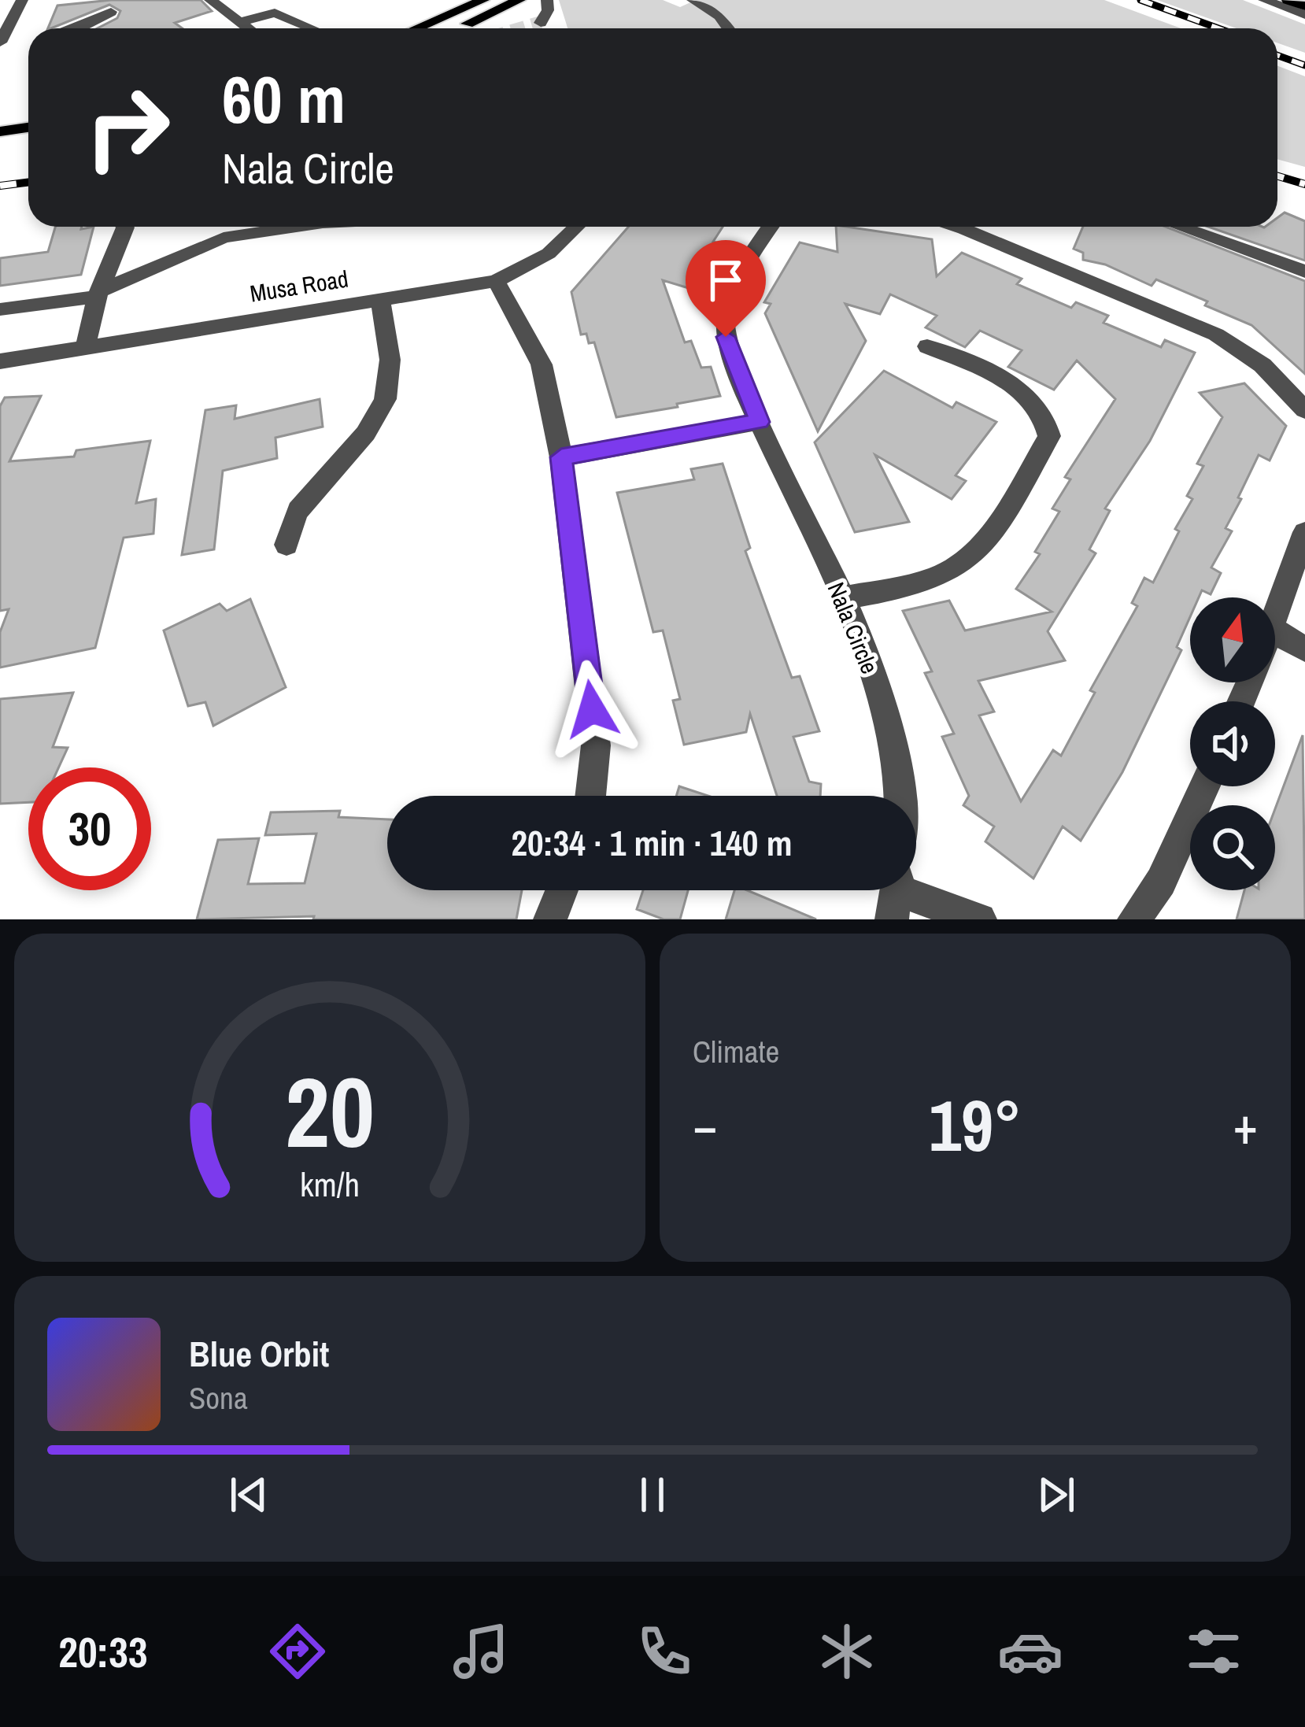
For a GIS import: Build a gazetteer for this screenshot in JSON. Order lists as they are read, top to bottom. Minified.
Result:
{"streets":{"street":["Musa Road","Nala Circle"]},"north":"top","page":{"turn":["60 m","Nala Circle"],"limit":"30","trip":"20:34 · 1 min · 140 m","tile":"Climate","heat":["−","19°","+"],"song":["Blue Orbit","Sona"],"tabs":"20:33","gauge":["20","km/h"]}}
